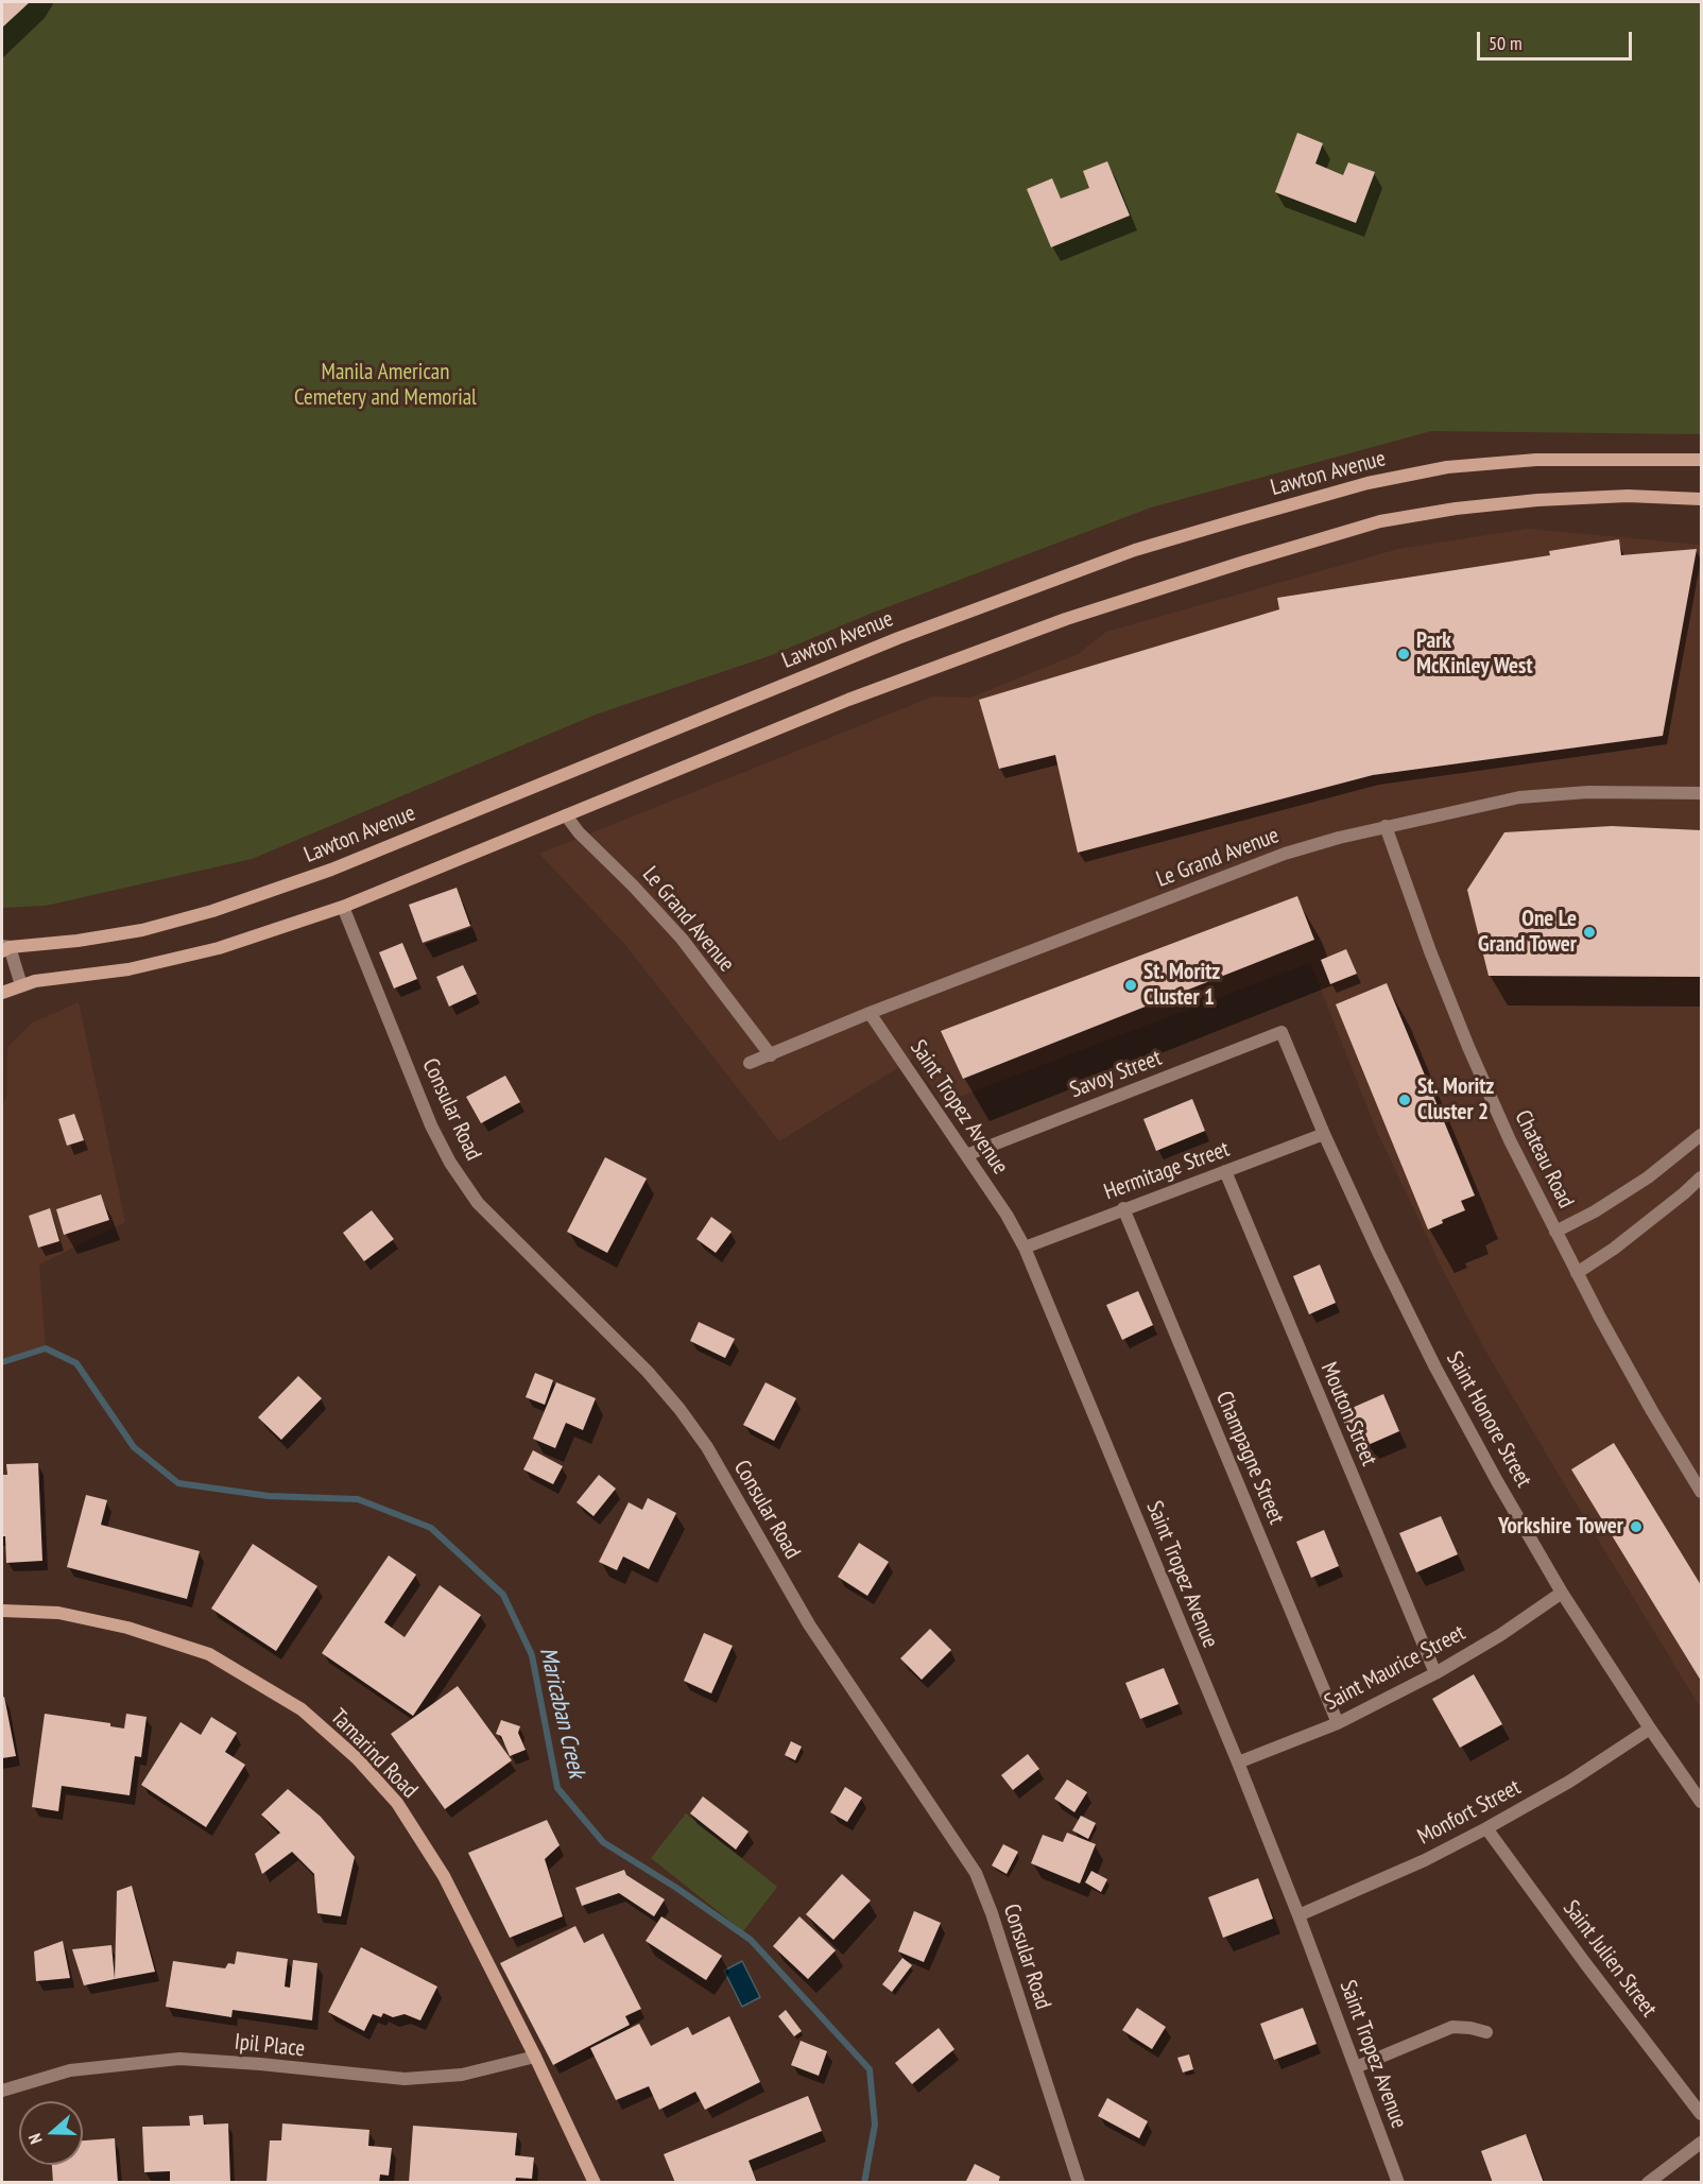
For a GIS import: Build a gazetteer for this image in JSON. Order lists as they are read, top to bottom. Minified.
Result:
{"streets":{"main road":["Lawton Avenue","Tamarind Road"],"street":["Le Grand Avenue","Savoy Street","Saint Tropez Avenue","Consular Road","Chateau Road","Hermitage Street","Mouton Street","Saint Honore Street","Champagne Street","Saint Maurice Street","Monfort Street","Saint Julien Street","Ipil Place"]},"crossings":[["Le Grand Avenue","Saint Tropez Avenue"],["Le Grand Avenue","Chateau Road"],["Savoy Street","Saint Tropez Avenue"],["Savoy Street","Saint Honore Street"],["Saint Tropez Avenue","Hermitage Street"],["Saint Tropez Avenue","Saint Maurice Street"],["Saint Tropez Avenue","Monfort Street"],["Hermitage Street","Mouton Street"],["Hermitage Street","Saint Honore Street"],["Hermitage Street","Champagne Street"],["Mouton Street","Saint Maurice Street"],["Saint Honore Street","Saint Maurice Street"],["Saint Honore Street","Monfort Street"],["Champagne Street","Saint Maurice Street"],["Tamarind Road","Ipil Place"],["Monfort Street","Saint Julien Street"]],"water":["Maricaban Creek"],"parks":["Manila American Cemetery and Memorial"],"places":["Park McKinley West","One Le Grand Tower","St. Moritz Cluster 1","St. Moritz Cluster 2","Yorkshire Tower"],"scale_bar":"50 m","north":"left"}
